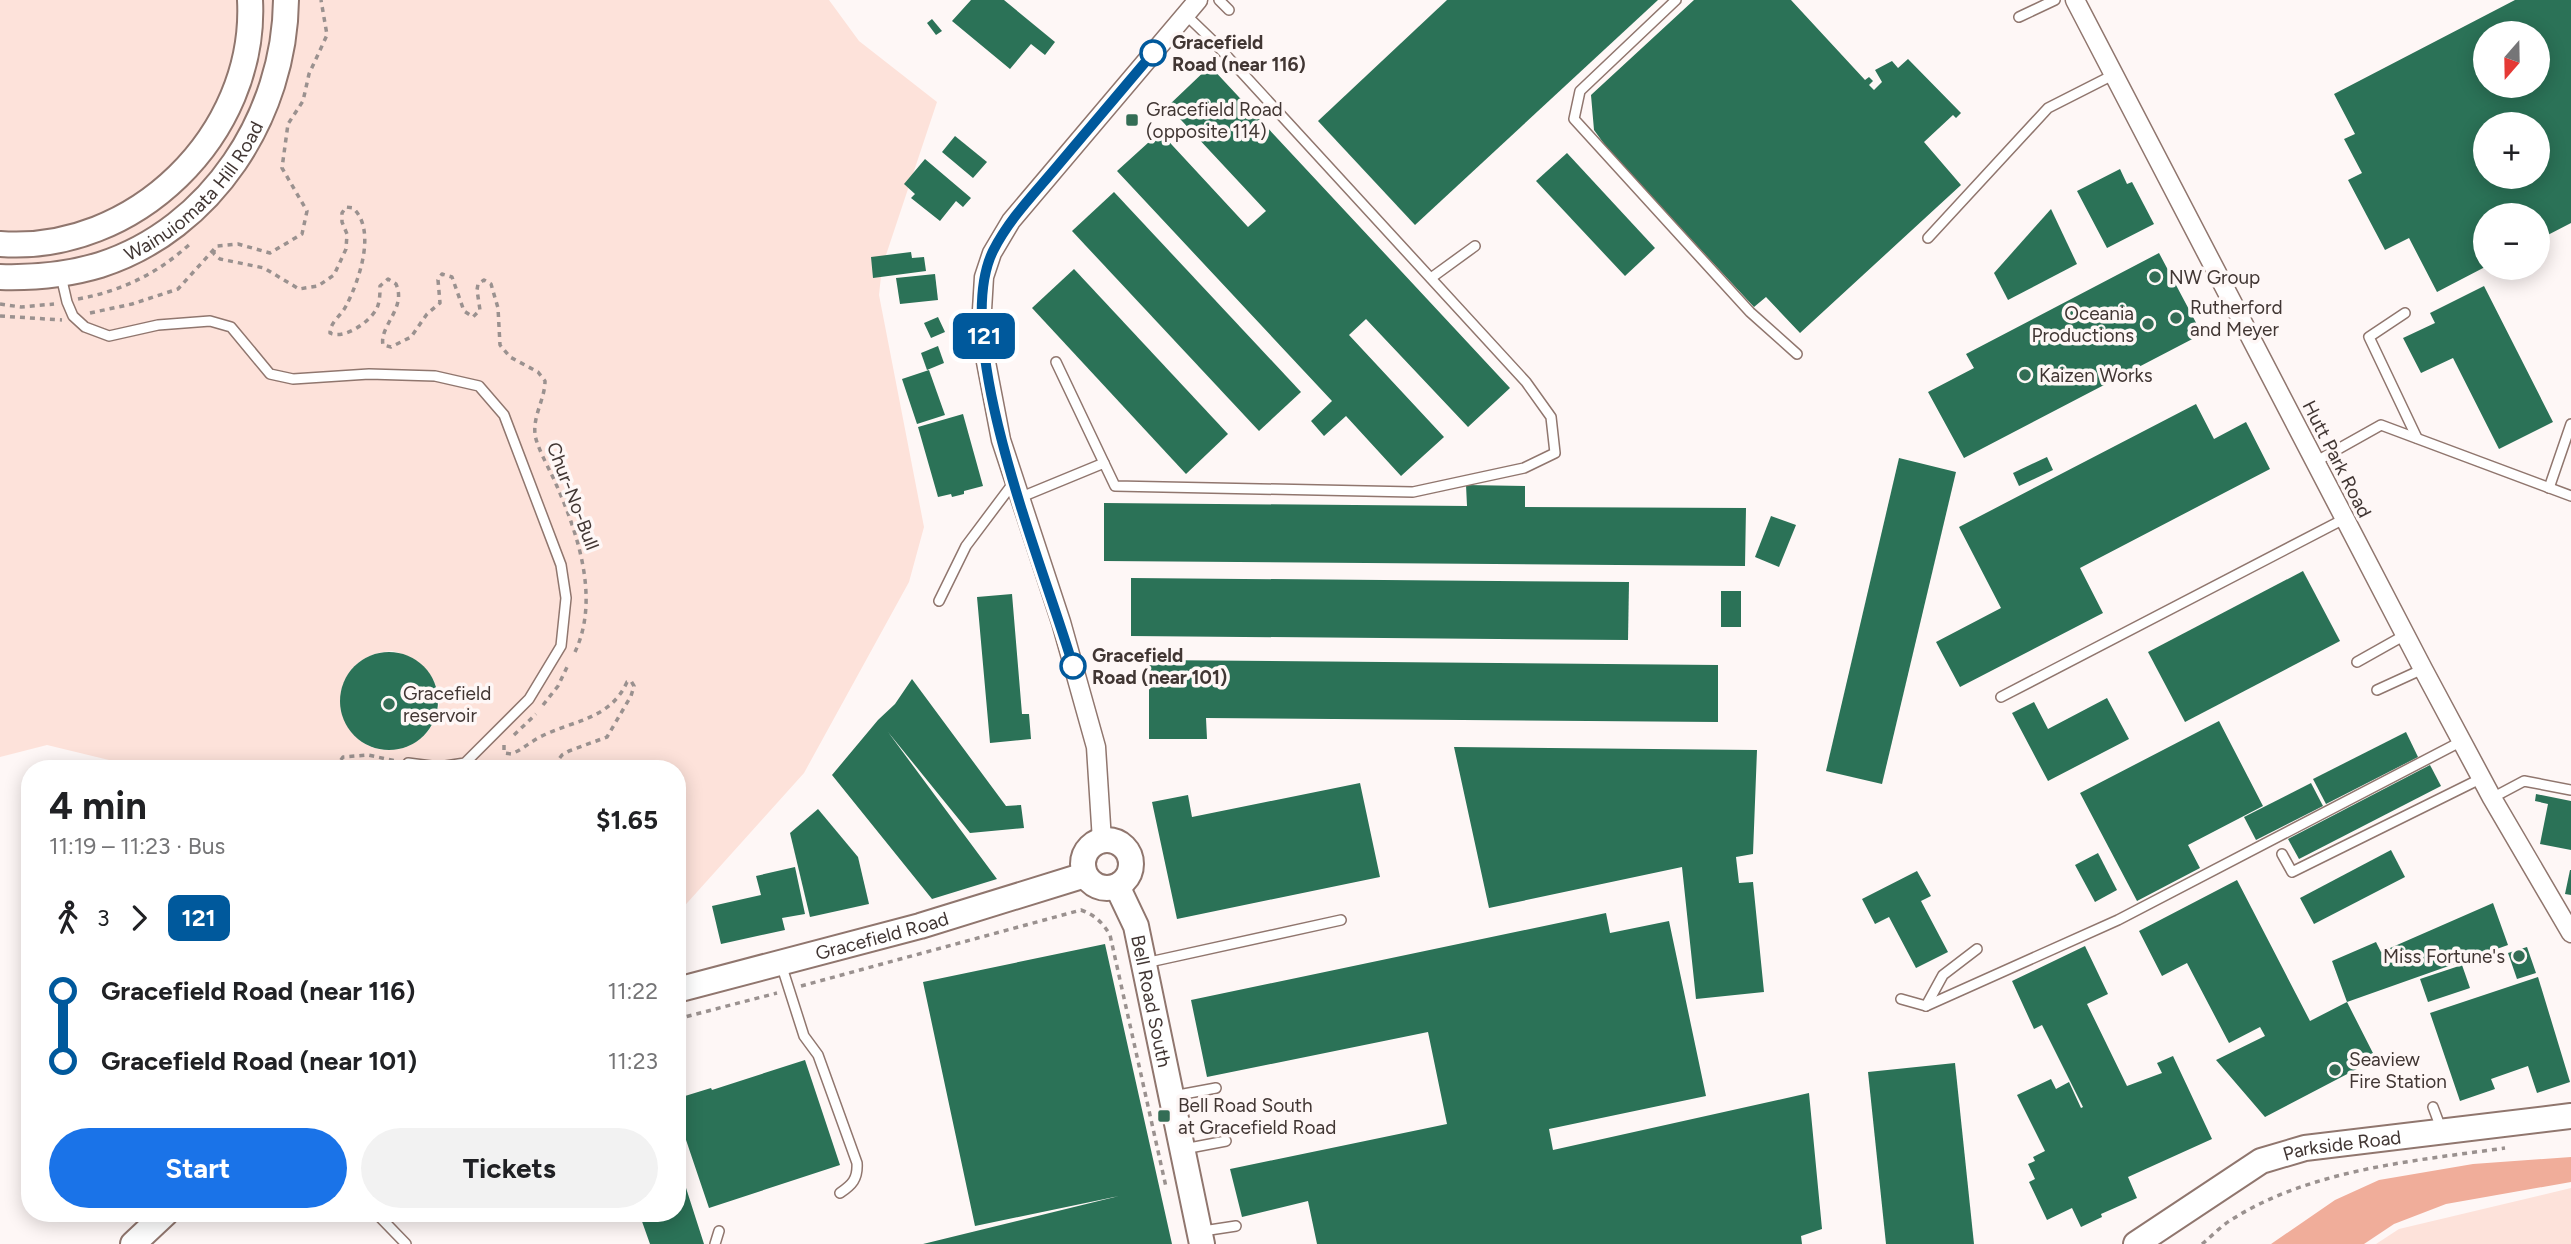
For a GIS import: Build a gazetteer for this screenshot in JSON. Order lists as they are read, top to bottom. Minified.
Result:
{"streets":{"main road":["Wainuiomata Hill Road","Gracefield Road","Bell Road South","Parkside Road"],"street":["Hutt Park Road"],"path":["Chur-No-Bull"]},"crossings":[["Gracefield Road","Bell Road South"]],"places":{"other":["Gracefield Road (near 116)","NW Group","Rutherford and Meyer","Oceania Productions","Kaizen Works","Gracefield Road (near 101)","Gracefield reservoir","Miss Fortune's","Seaview Fire Station"],"transit":["Gracefield Road (opposite 114)","Bell Road South at Gracefield Road"]},"lines":["bus line 121"],"north":"bottom","page":{"on_map":"121","map_buttons":["+","−"],"heading":["4 min","11:19 – 11:23 · Bus","$1.65"],"legs":["3","121"],"list":[{"name":"Gracefield Road (near 116)","value":"11:22"},{"name":"Gracefield Road (near 101)","value":"11:23"}],"buttons":["Start","Tickets"]}}
